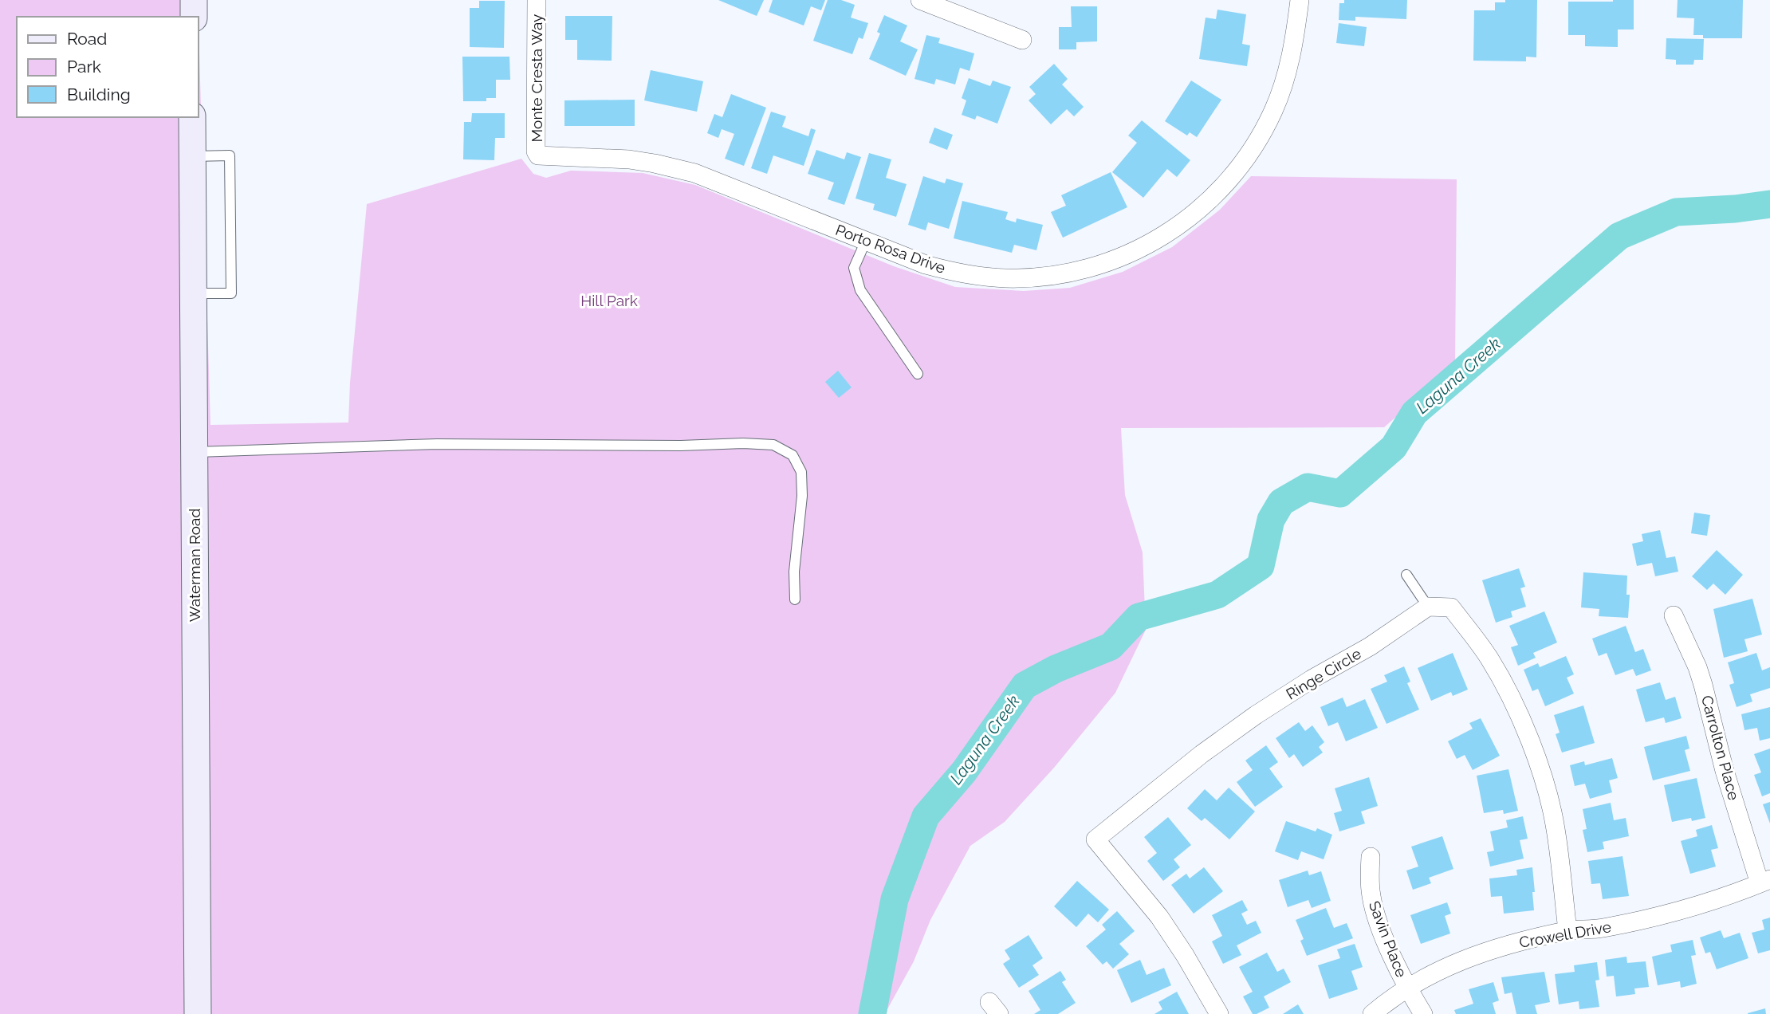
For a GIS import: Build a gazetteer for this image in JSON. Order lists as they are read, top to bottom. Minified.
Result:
{"streets":{"main road":["Waterman Road"],"street":["Monte Cresta Way","Porto Rosa Drive","Ringe Circle","Carrolton Place","Crowell Drive","Savin Place"]},"crossings":[["Monte Cresta Way","Porto Rosa Drive"],["Carrolton Place","Crowell Drive"],["Crowell Drive","Savin Place"]],"water":["Laguna Creek"],"parks":["Hill Park"],"legend":["Road","Park","Building"]}
